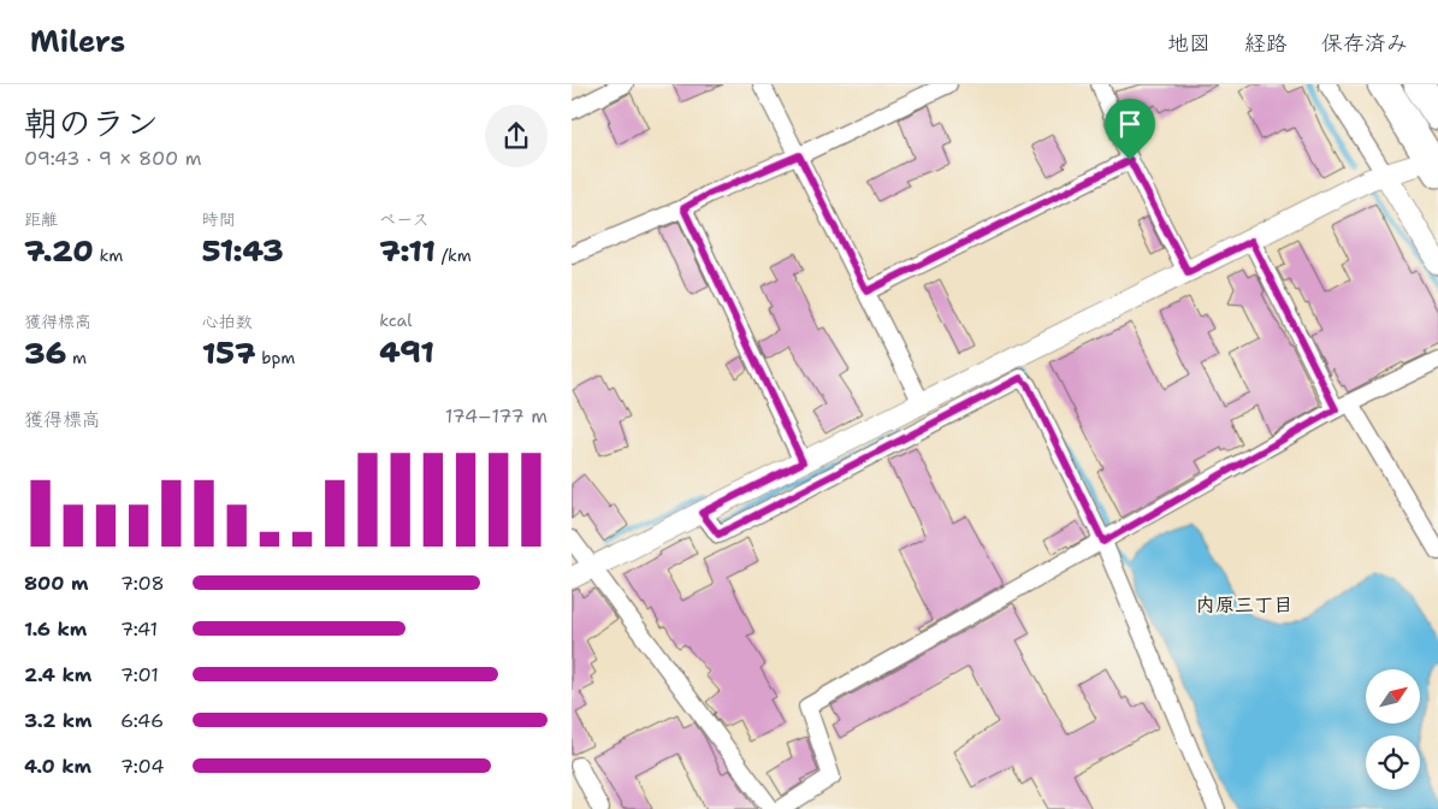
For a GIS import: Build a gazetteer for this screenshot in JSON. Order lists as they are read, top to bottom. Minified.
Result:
{"districts":["内原三丁目"],"north":"top right","page":{"header":"Milers","nav":["地図","経路","保存済み"],"heading":["朝のラン","09:43 · 9 × 800 m"],"stats":[["距離","7.20 km"],["時間","51:43"],["ペース","7:11 /km"],["獲得標高","36 m"],["心拍数","157 bpm"],["kcal","491"]],"chart":["獲得標高","174–177 m"],"list":[{"name":"800 m","note":"7:08"},{"name":"1.6 km","note":"7:41"},{"name":"2.4 km","note":"7:01"},{"name":"3.2 km","note":"6:46"},{"name":"4.0 km","note":"7:04"}]}}
